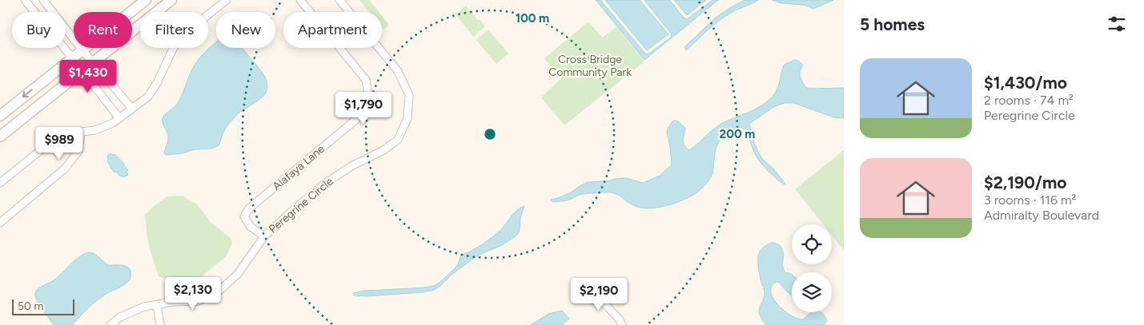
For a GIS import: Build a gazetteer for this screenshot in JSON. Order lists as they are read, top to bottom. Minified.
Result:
{"streets":{"street":["Alafaya Lane","Peregrine Circle"]},"crossings":[["Alafaya Lane","Peregrine Circle"]],"parks":["Cross Bridge Community Park"],"scale_bar":"50 m","page":{"heading":"5 homes","chip":["Buy","Rent","Filters","New","Apartment"],"list":[{"name":"$1,430/mo","note":"2 rooms · 74 m² · Peregrine Circle"},{"name":"$2,190/mo","note":"3 rooms · 116 m² · Admiralty Boulevard"}],"price":["$1,430","$1,790","$989","$2,130","$2,190"],"scale":"50 m"},"rings":["100 m","200 m"]}
